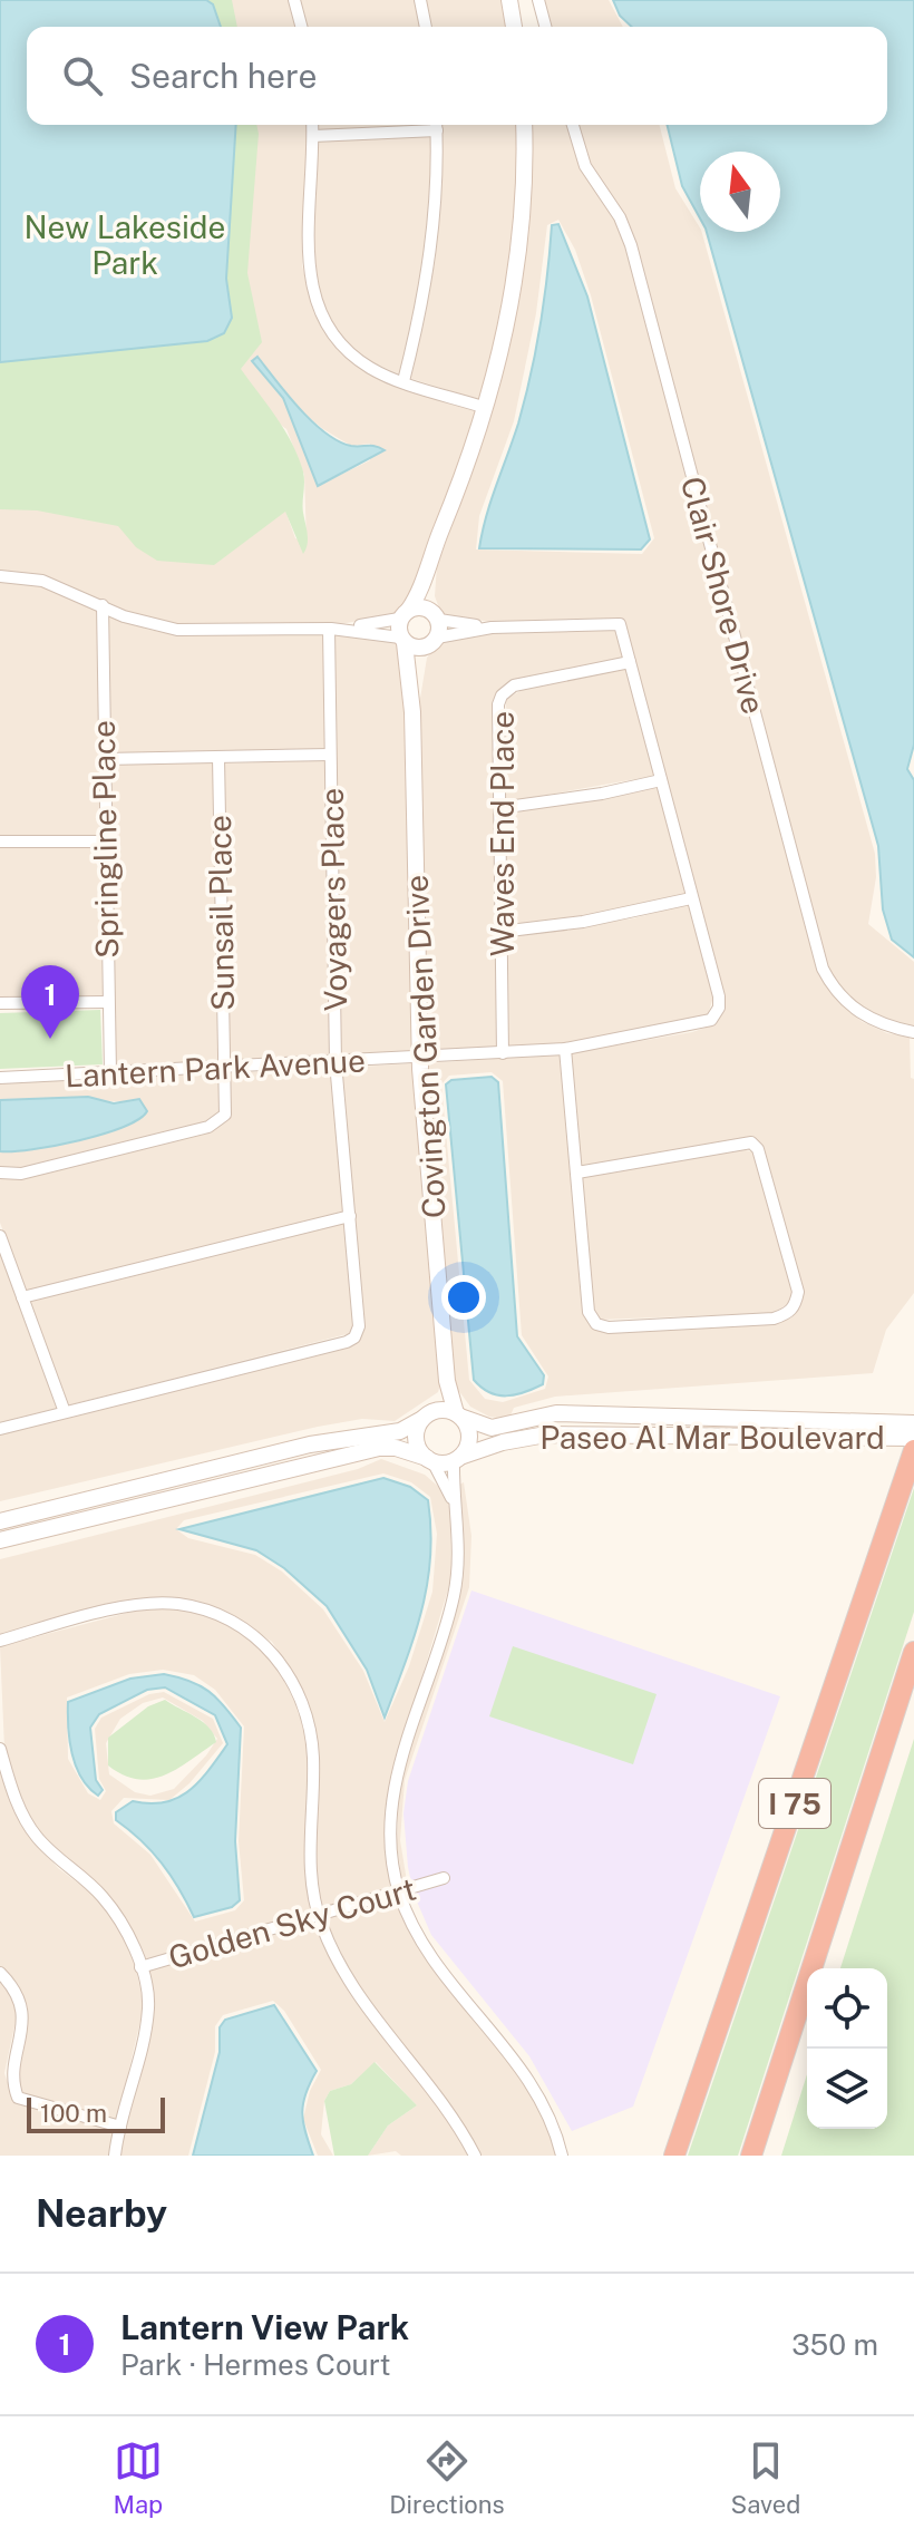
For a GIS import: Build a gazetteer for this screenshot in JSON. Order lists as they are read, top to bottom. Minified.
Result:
{"streets":{"highway":["I 75"],"main road":["Covington Garden Drive","Paseo Al Mar Boulevard"],"street":["Clair Shore Drive","Waves End Place","Springline Place","Voyagers Place","Sunsail Place","Lantern Park Avenue","Golden Sky Court"]},"crossings":[["Waves End Place","Lantern Park Avenue"],["Springline Place","Lantern Park Avenue"],["Voyagers Place","Lantern Park Avenue"],["Sunsail Place","Lantern Park Avenue"],["Covington Garden Drive","Lantern Park Avenue"],["Covington Garden Drive","Paseo Al Mar Boulevard"]],"parks":["New Lakeside Park"],"scale_bar":"100 m","north":"top","page":{"search":"Search here","pins":"1","scale":"100 m","heading":"Nearby","list":[{"mark":"1","name":"Lantern View Park","note":"Park · Hermes Court","value":"350 m"}],"nav":["Map","Directions","Saved"]}}
